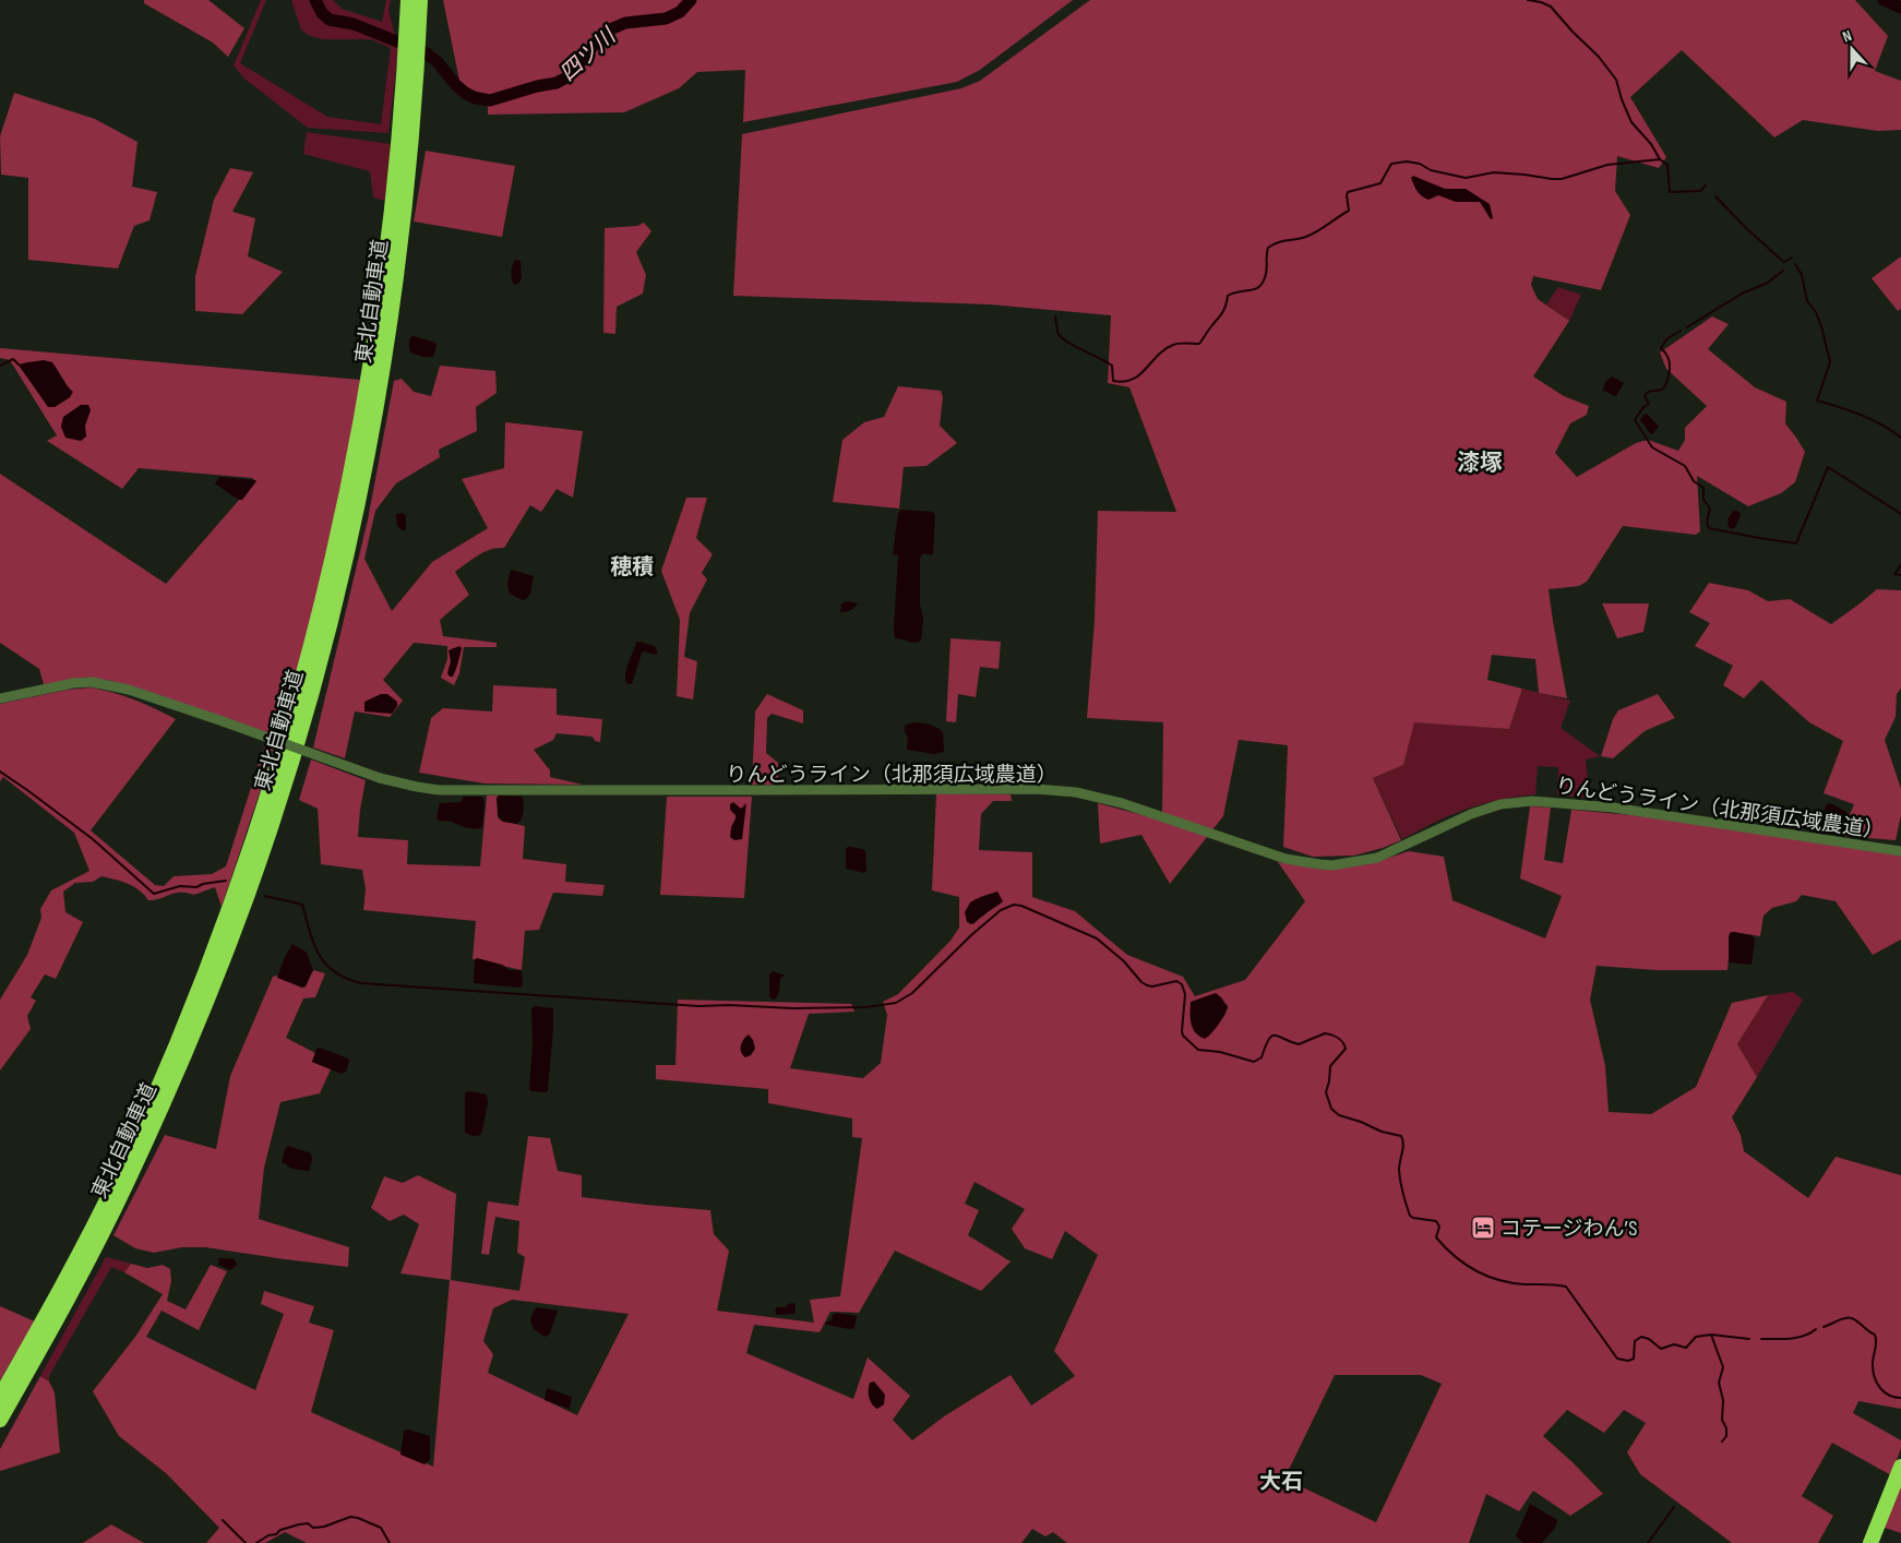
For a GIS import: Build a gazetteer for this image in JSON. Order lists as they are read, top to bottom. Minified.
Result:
{"streets":{"highway":["東北自動車道"],"street":["りんどうライン（北那須広域農道）"]},"districts":["漆塚","穂積","大石"],"water":["四ツ川"],"places":{"hotel":["コテージわん’S"]},"north":"top"}
